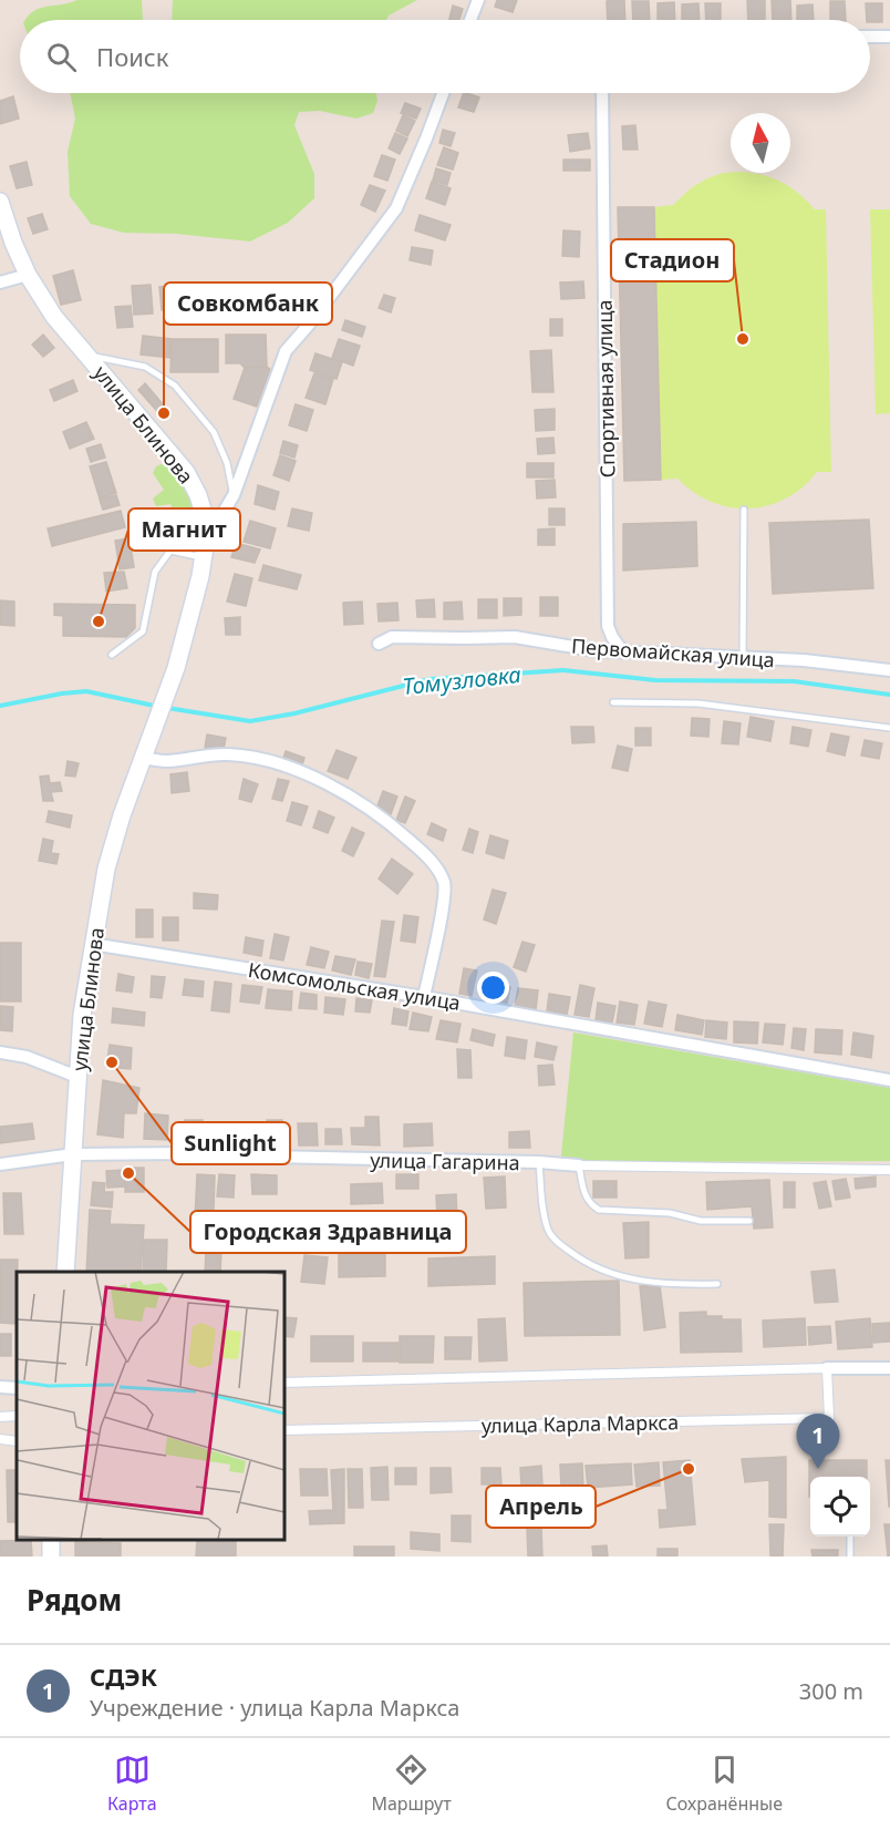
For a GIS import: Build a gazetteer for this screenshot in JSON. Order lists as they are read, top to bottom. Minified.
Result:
{"streets":{"main road":["улица Блинова"],"street":["Спортивная улица","Первомайская улица","Комсомольская улица","улица Гагарина","улица Карла Маркса"]},"crossings":[["Спортивная улица","Первомайская улица"],["улица Блинова","Комсомольская улица"],["улица Блинова","улица Гагарина"]],"water":["Томузловка"],"places":["Стадион","Совкомбанк","Магнит","Sunlight","Городская Здравница","Апрель"],"north":"top","page":{"search":"Поиск","pins":"1","heading":"Рядом","list":[{"mark":"1","name":"СДЭК","note":"Учреждение · улица Карла Маркса","value":"300 m"}],"nav":["Карта","Маршрут","Сохранённые"]}}
